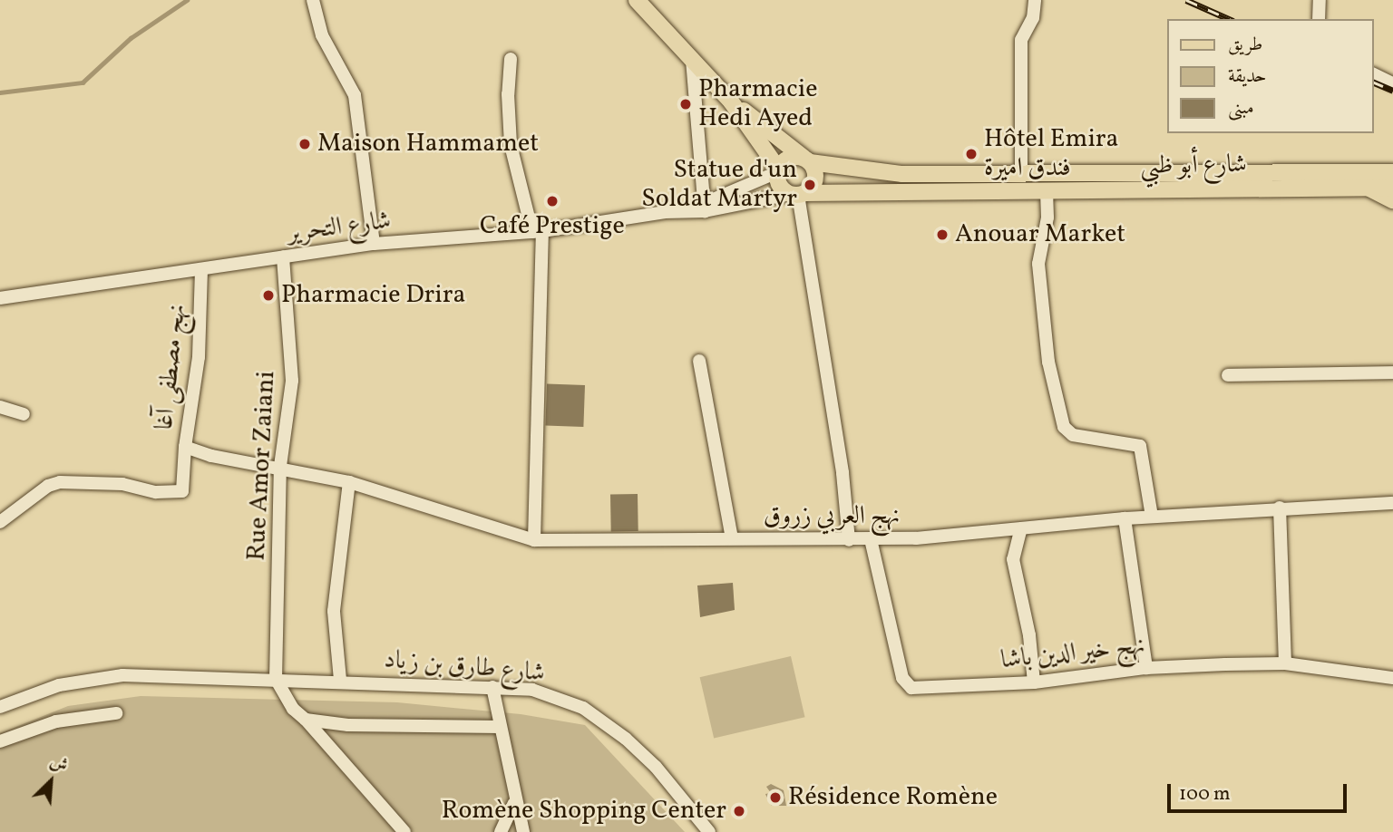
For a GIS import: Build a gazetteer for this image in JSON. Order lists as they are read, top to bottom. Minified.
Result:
{"streets":{"main road":["شارع أبو ظبي"],"street":["شارع التحرير","نهج مصطفى آغا","Rue Amor Zaiani","نهج العربي زروق","نهج خير الدين باشا","شارع طارق بن زياد"]},"crossings":[["شارع أبو ظبي","شارع التحرير"],["شارع التحرير","نهج مصطفى آغا"],["شارع التحرير","Rue Amor Zaiani"],["نهج مصطفى آغا","Rue Amor Zaiani"],["نهج مصطفى آغا","نهج العربي زروق"],["Rue Amor Zaiani","نهج العربي زروق"],["Rue Amor Zaiani","شارع طارق بن زياد"],["نهج العربي زروق","نهج خير الدين باشا"]],"places":["Pharmacie Hedi Ayed","Maison Hammamet","Hôtel Emira فندق اميرة","Statue d'un Soldat Martyr","Café Prestige","Anouar Market","Pharmacie Drira","Résidence Romène","Romène Shopping Center"],"legend":["طريق","حديقة","مبنى"],"scale_bar":"100 m","north":"top right"}
